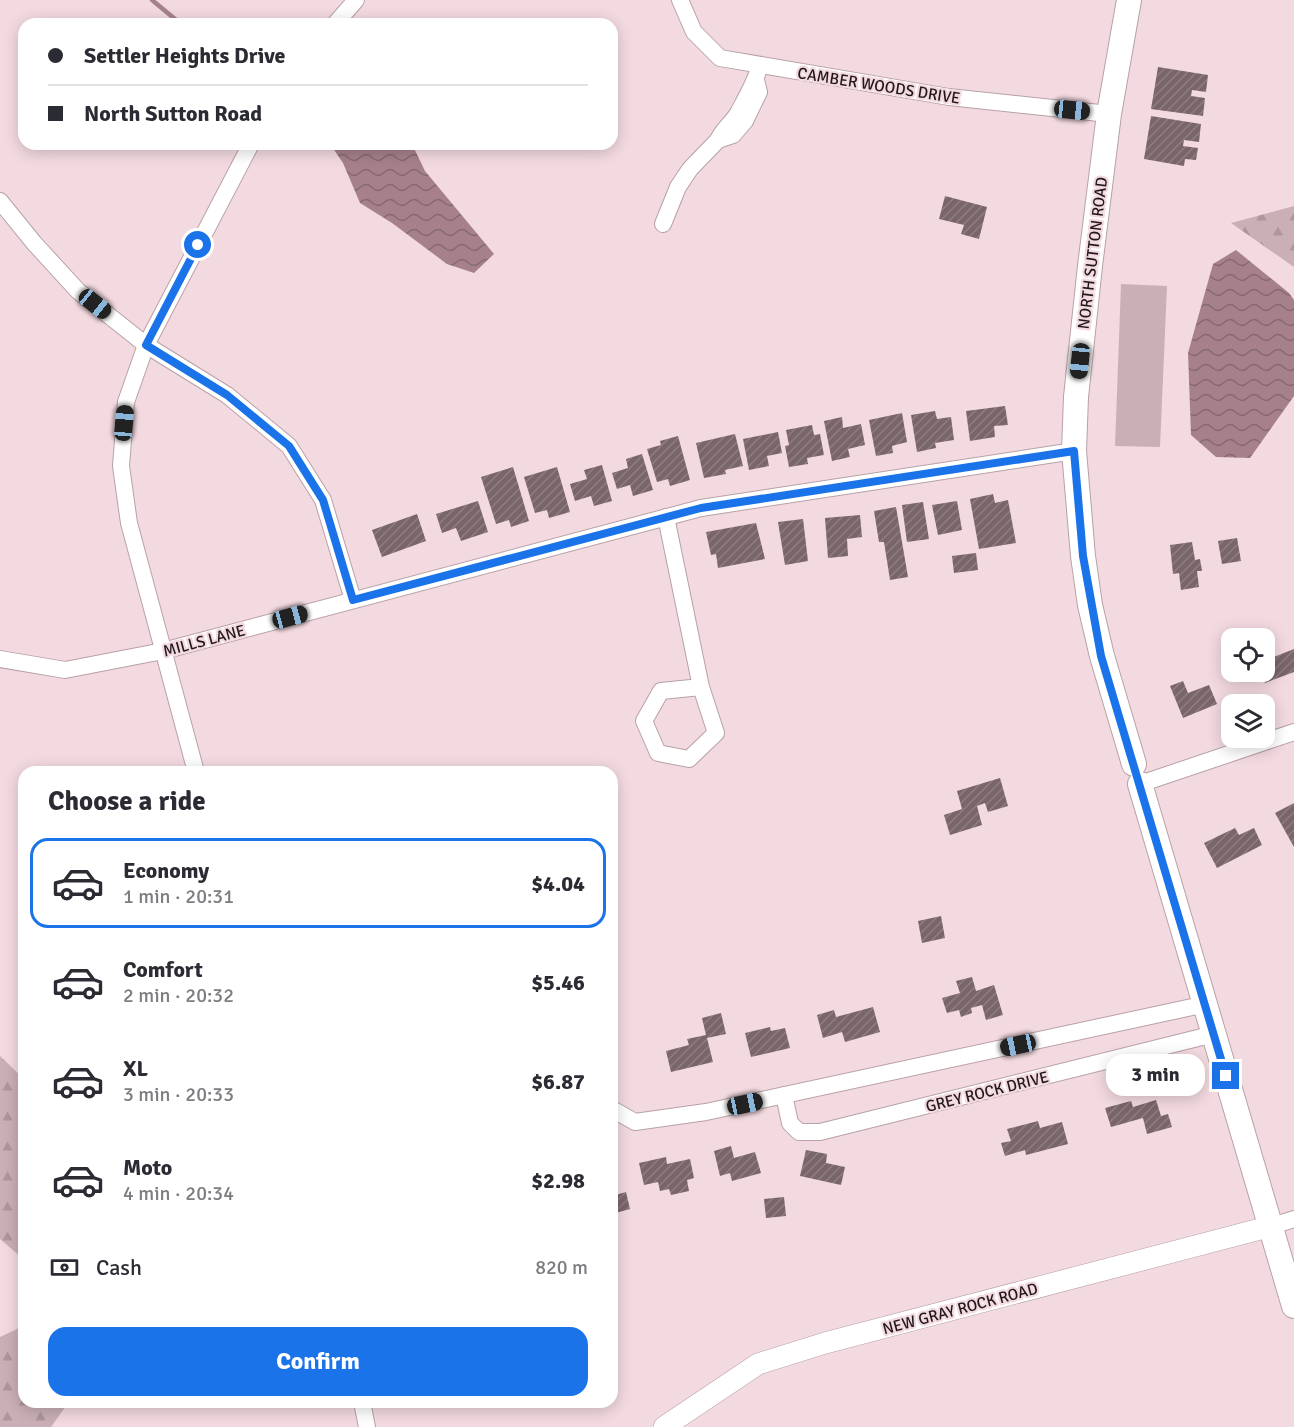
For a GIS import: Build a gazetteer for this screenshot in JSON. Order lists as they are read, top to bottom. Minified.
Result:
{"streets":{"main road":["NORTH SUTTON ROAD"],"street":["CAMBER WOODS DRIVE","MILLS LANE","GREY ROCK DRIVE","NEW GRAY ROCK ROAD"]},"crossings":[["CAMBER WOODS DRIVE","NORTH SUTTON ROAD"],["NORTH SUTTON ROAD","MILLS LANE"],["NORTH SUTTON ROAD","GREY ROCK DRIVE"],["NORTH SUTTON ROAD","NEW GRAY ROCK ROAD"]],"page":{"banner":["Settler Heights Drive","North Sutton Road"],"heading":"Choose a ride","list":[{"name":"Economy","note":"1 min · 20:31","value":"$4.04"},{"name":"Comfort","note":"2 min · 20:32","value":"$5.46"},{"name":"XL","note":"3 min · 20:33","value":"$6.87"},{"name":"Moto","note":"4 min · 20:34","value":"$2.98"}],"bubble":"3 min","pay":["Cash","820 m"],"buttons":"Confirm"}}
